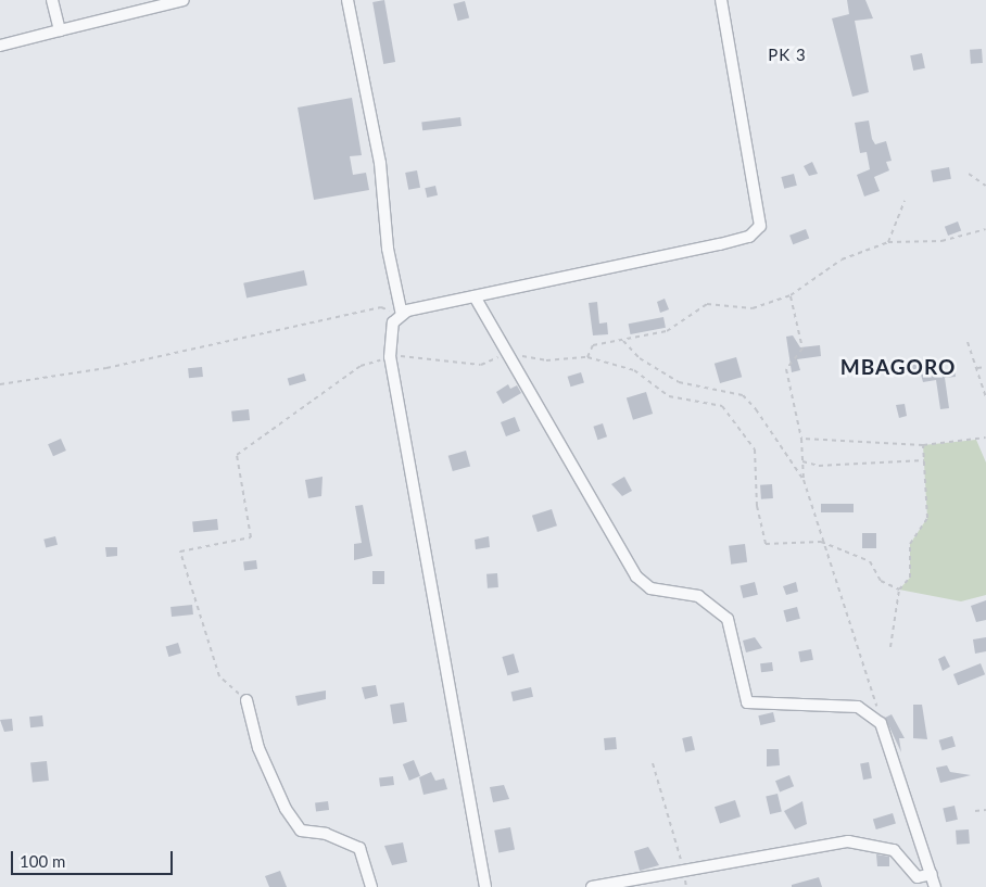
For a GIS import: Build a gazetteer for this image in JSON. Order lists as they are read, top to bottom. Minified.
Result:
{"districts":["PK 3","MBAGORO"],"scale_bar":"100 m"}
